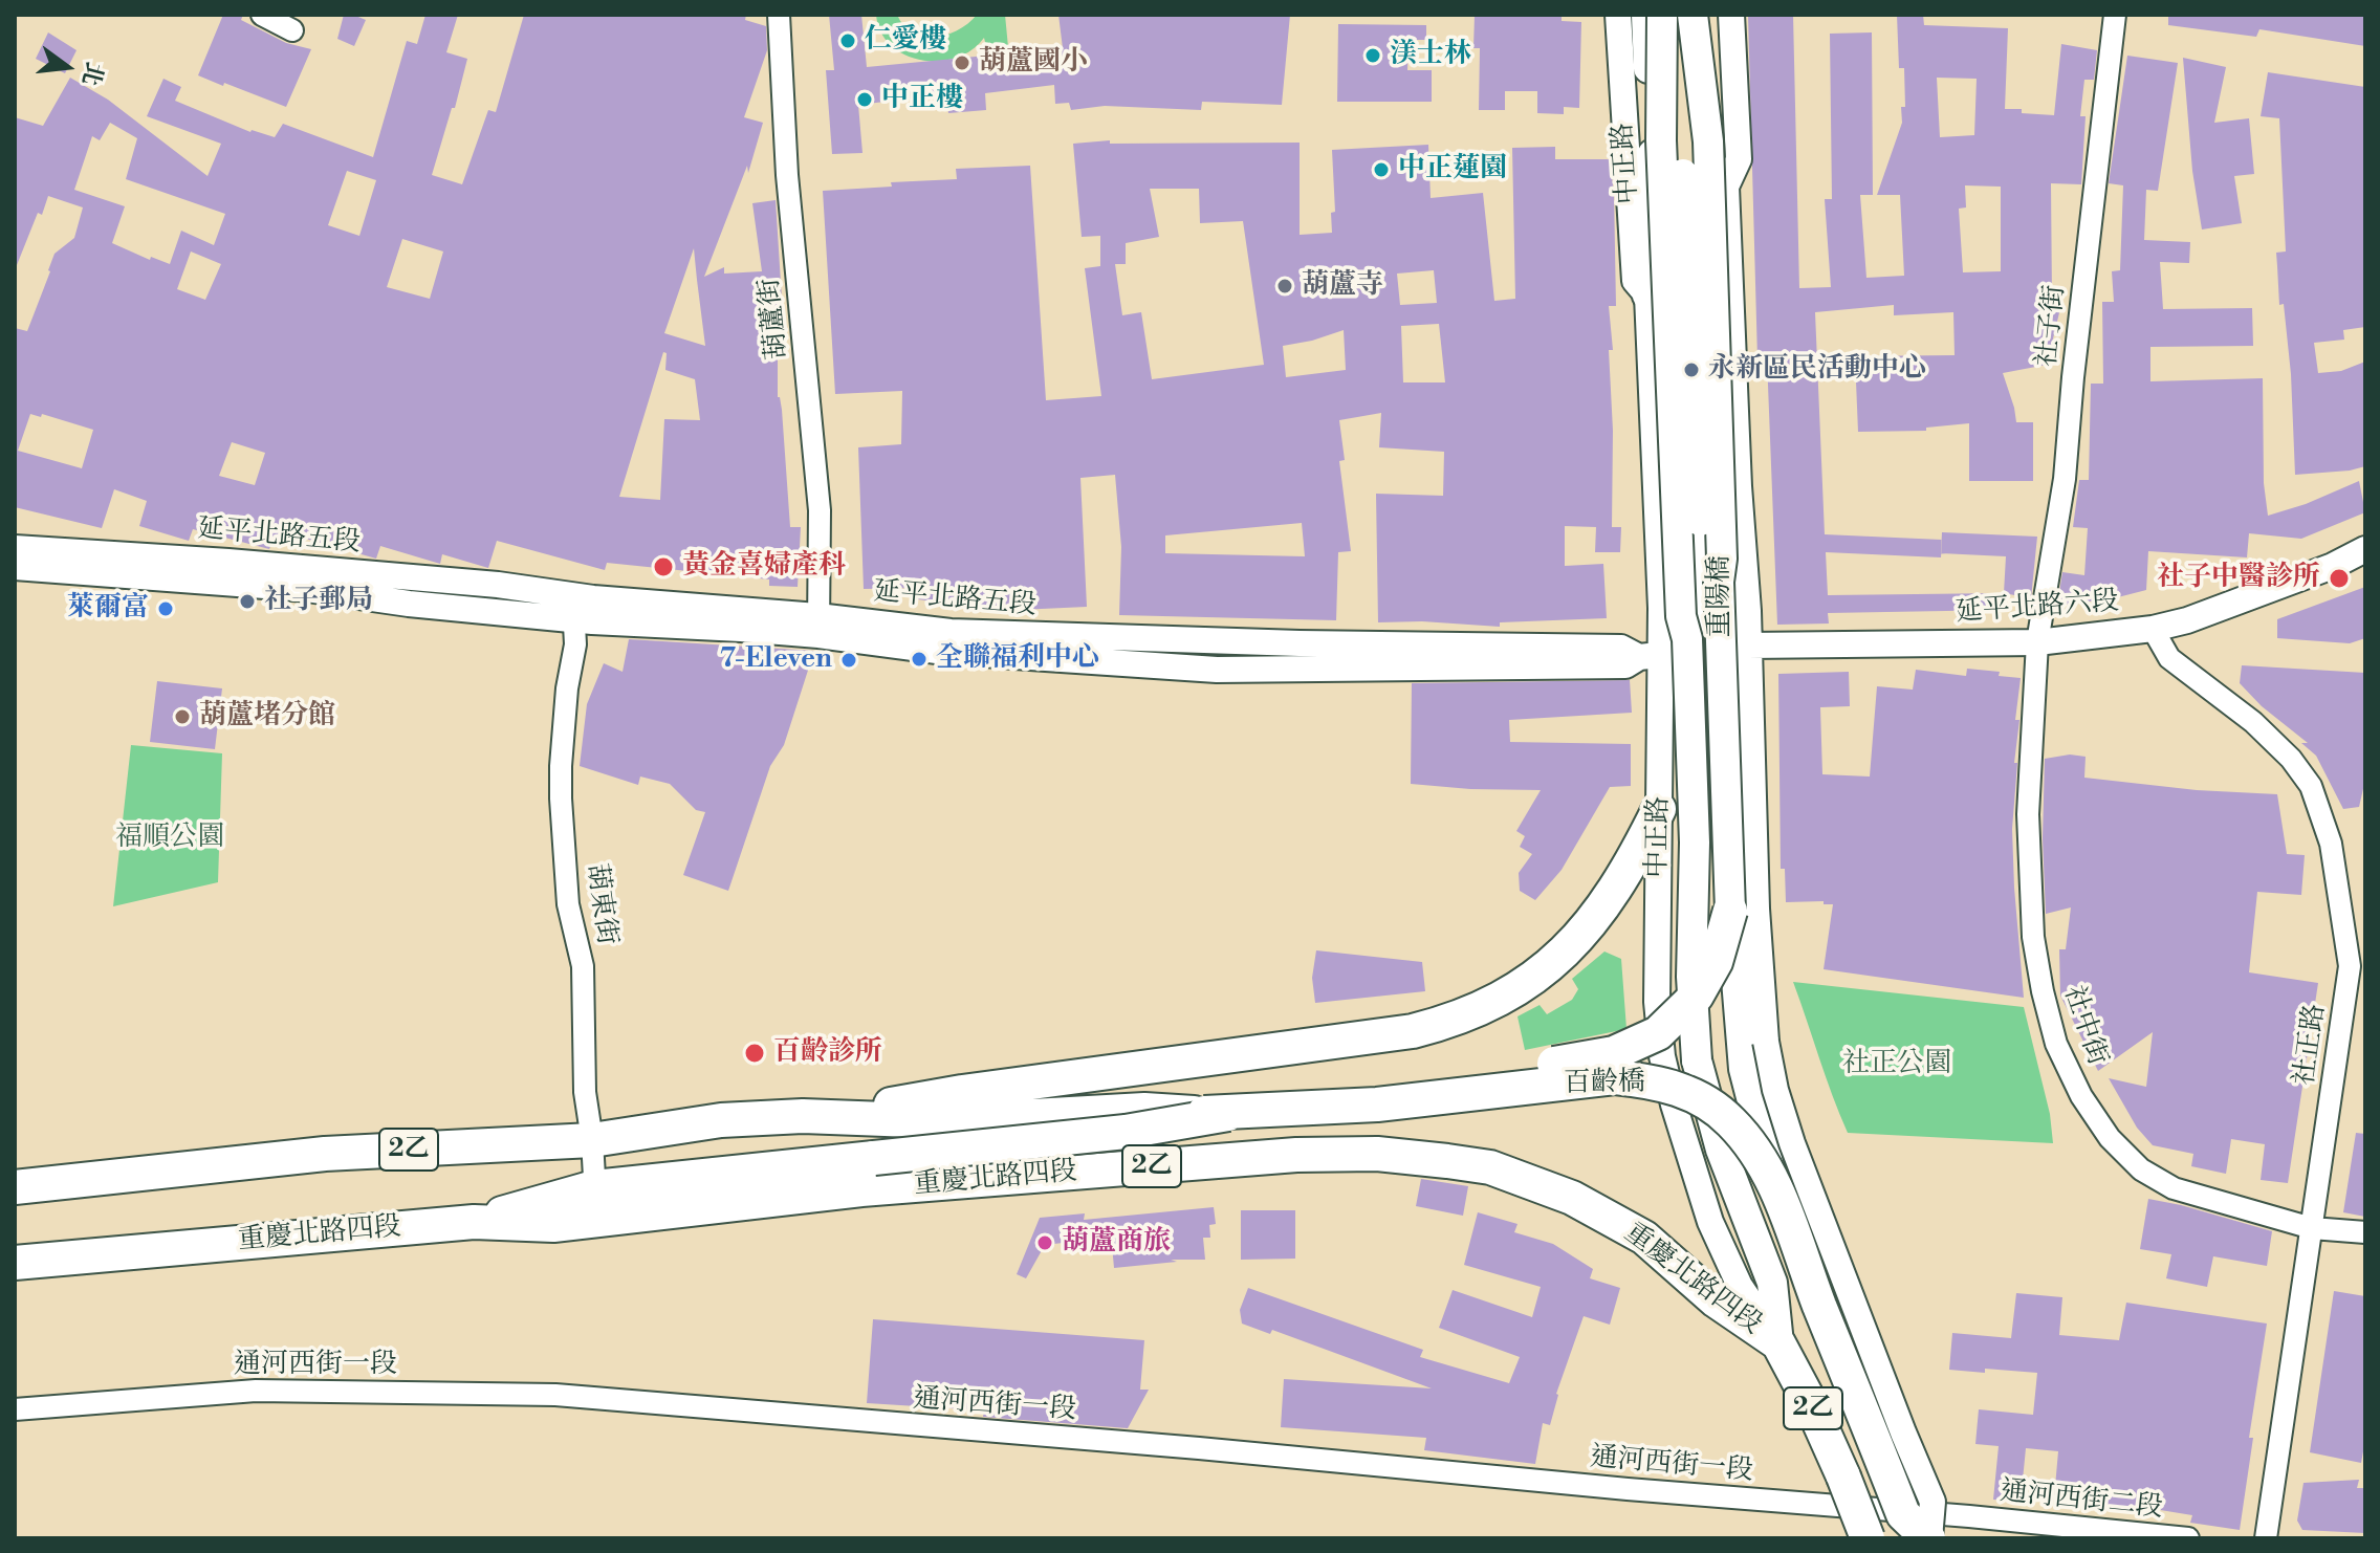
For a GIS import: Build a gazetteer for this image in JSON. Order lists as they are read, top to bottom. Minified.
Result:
{"streets":{"main road":["重陽橋","百齡橋","2乙","重慶北路四段"],"street":["中正路","葫蘆街","社子街","延平北路五段","延平北路六段","葫東街","社中街","社正路","通河西街一段","通河西街二段"]},"crossings":[["中正路","延平北路五段"],["中正路","重陽橋"],["中正路","重慶北路四段"],["葫蘆街","延平北路五段"],["社子街","延平北路六段"],["社子街","社中街"],["延平北路五段","延平北路六段"],["延平北路五段","葫東街"],["重陽橋","百齡橋"],["重陽橋","重慶北路四段"],["延平北路六段","社中街"],["延平北路六段","社正路"],["葫東街","2乙"],["葫東街","重慶北路四段"],["社中街","社正路"],["百齡橋","2乙"],["通河西街一段","通河西街二段"]],"parks":["福順公園","社正公園"],"places":["仁愛樓","渼士林","葫蘆國小","中正樓","中正蓮園","葫蘆寺","永新區民活動中心","黃金喜婦產科","社子中醫診所","社子郵局","萊爾富","全聯福利中心","7-Eleven","葫蘆堵分館","百齡診所","葫蘆商旅"],"north":"right"}
